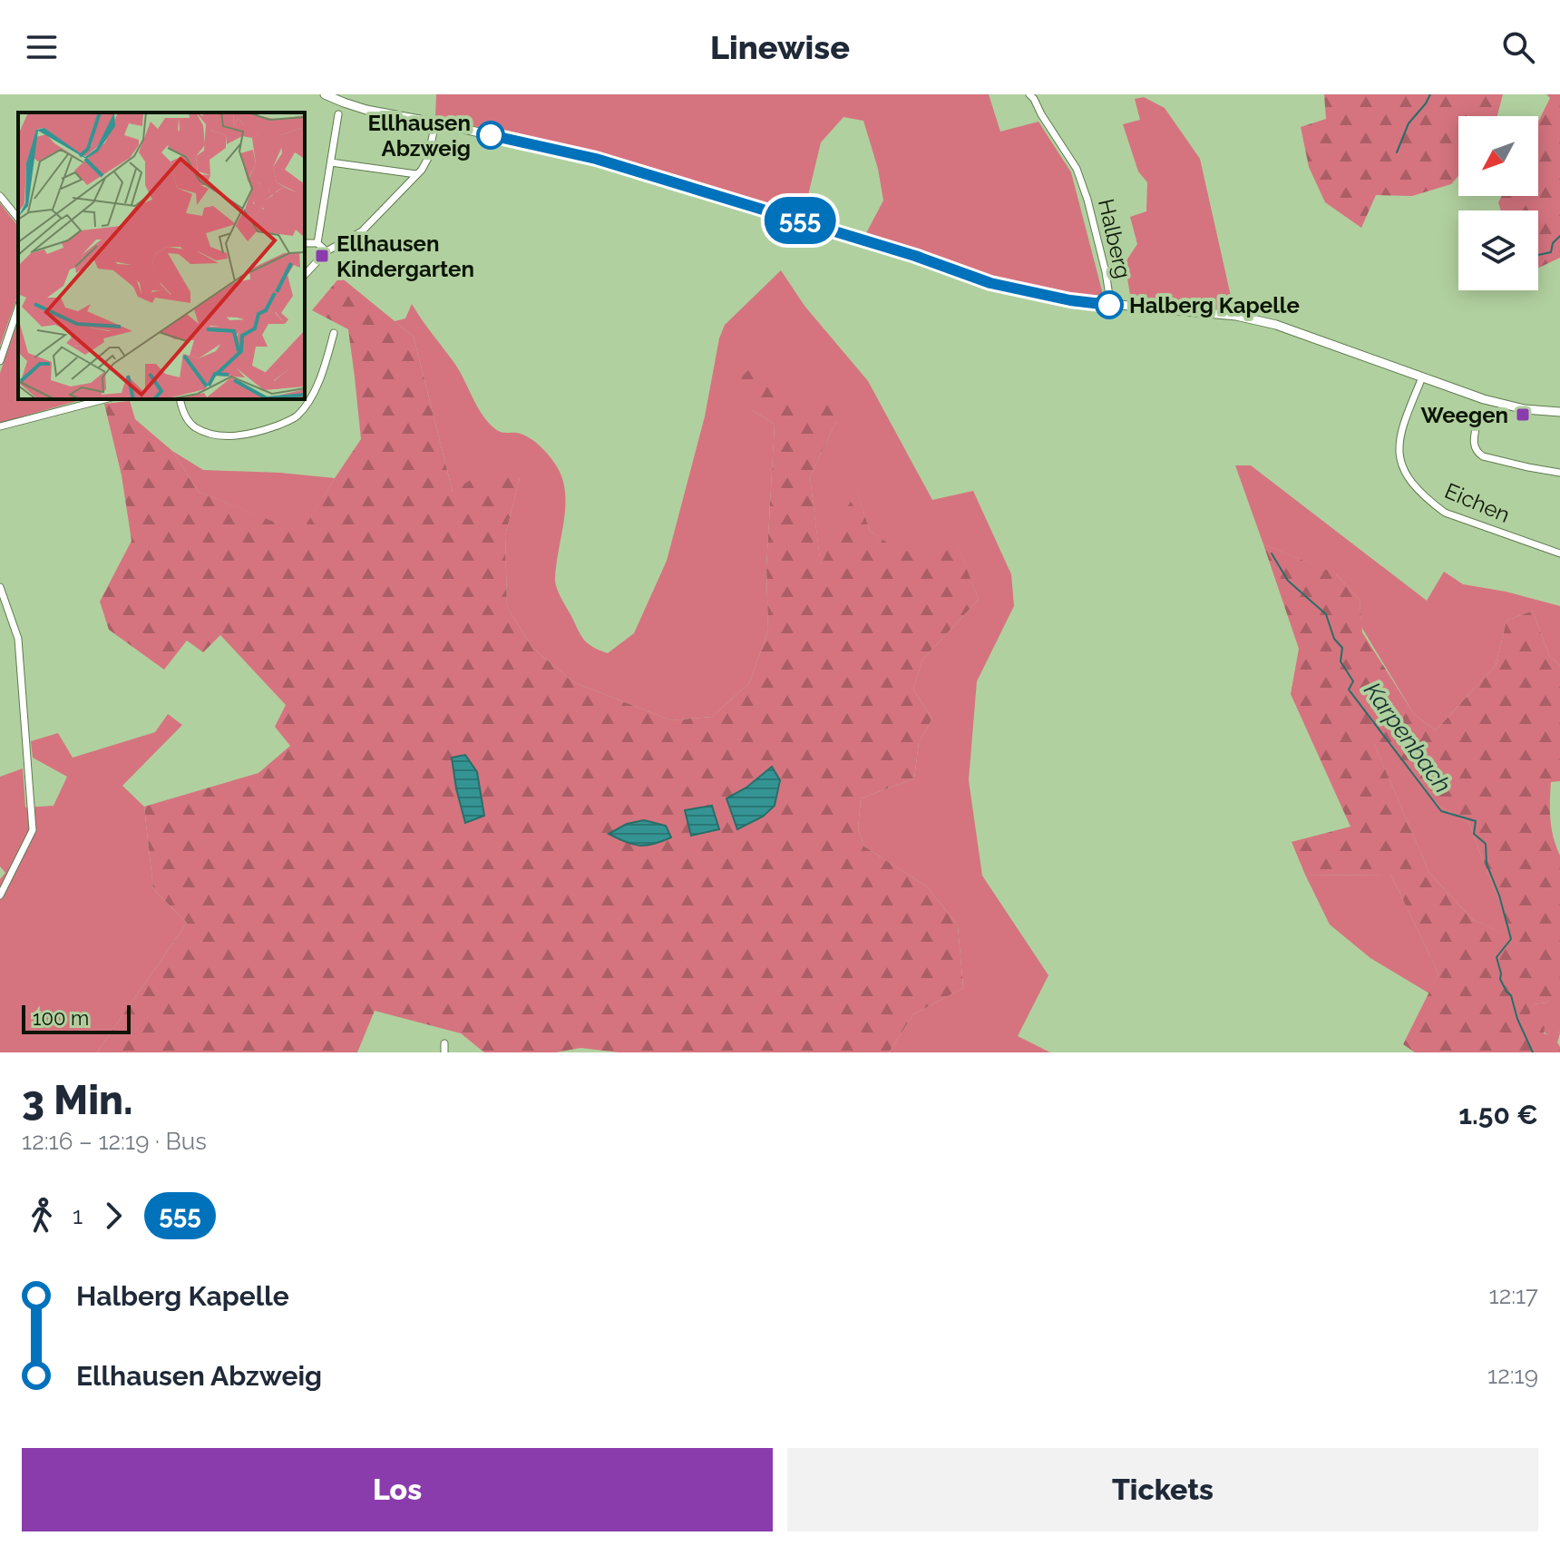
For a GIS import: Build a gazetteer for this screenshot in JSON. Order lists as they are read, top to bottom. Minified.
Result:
{"streets":{"street":["Halberg","Eichen"]},"water":["Karpenbach"],"places":{"other":["Ellhausen Abzweig","Halberg Kapelle"],"transit":["Ellhausen Kindergarten","Weegen"]},"lines":["bus line 555"],"scale_bar":"100 m","north":"bottom left","page":{"header":"Linewise","on_map":"555","scale":"100 m","heading":["3 Min.","12:16 – 12:19 · Bus","1.50 €"],"legs":["1","555"],"list":[{"name":"Halberg Kapelle","value":"12:17"},{"name":"Ellhausen Abzweig","value":"12:19"}],"buttons":["Los","Tickets"]}}
